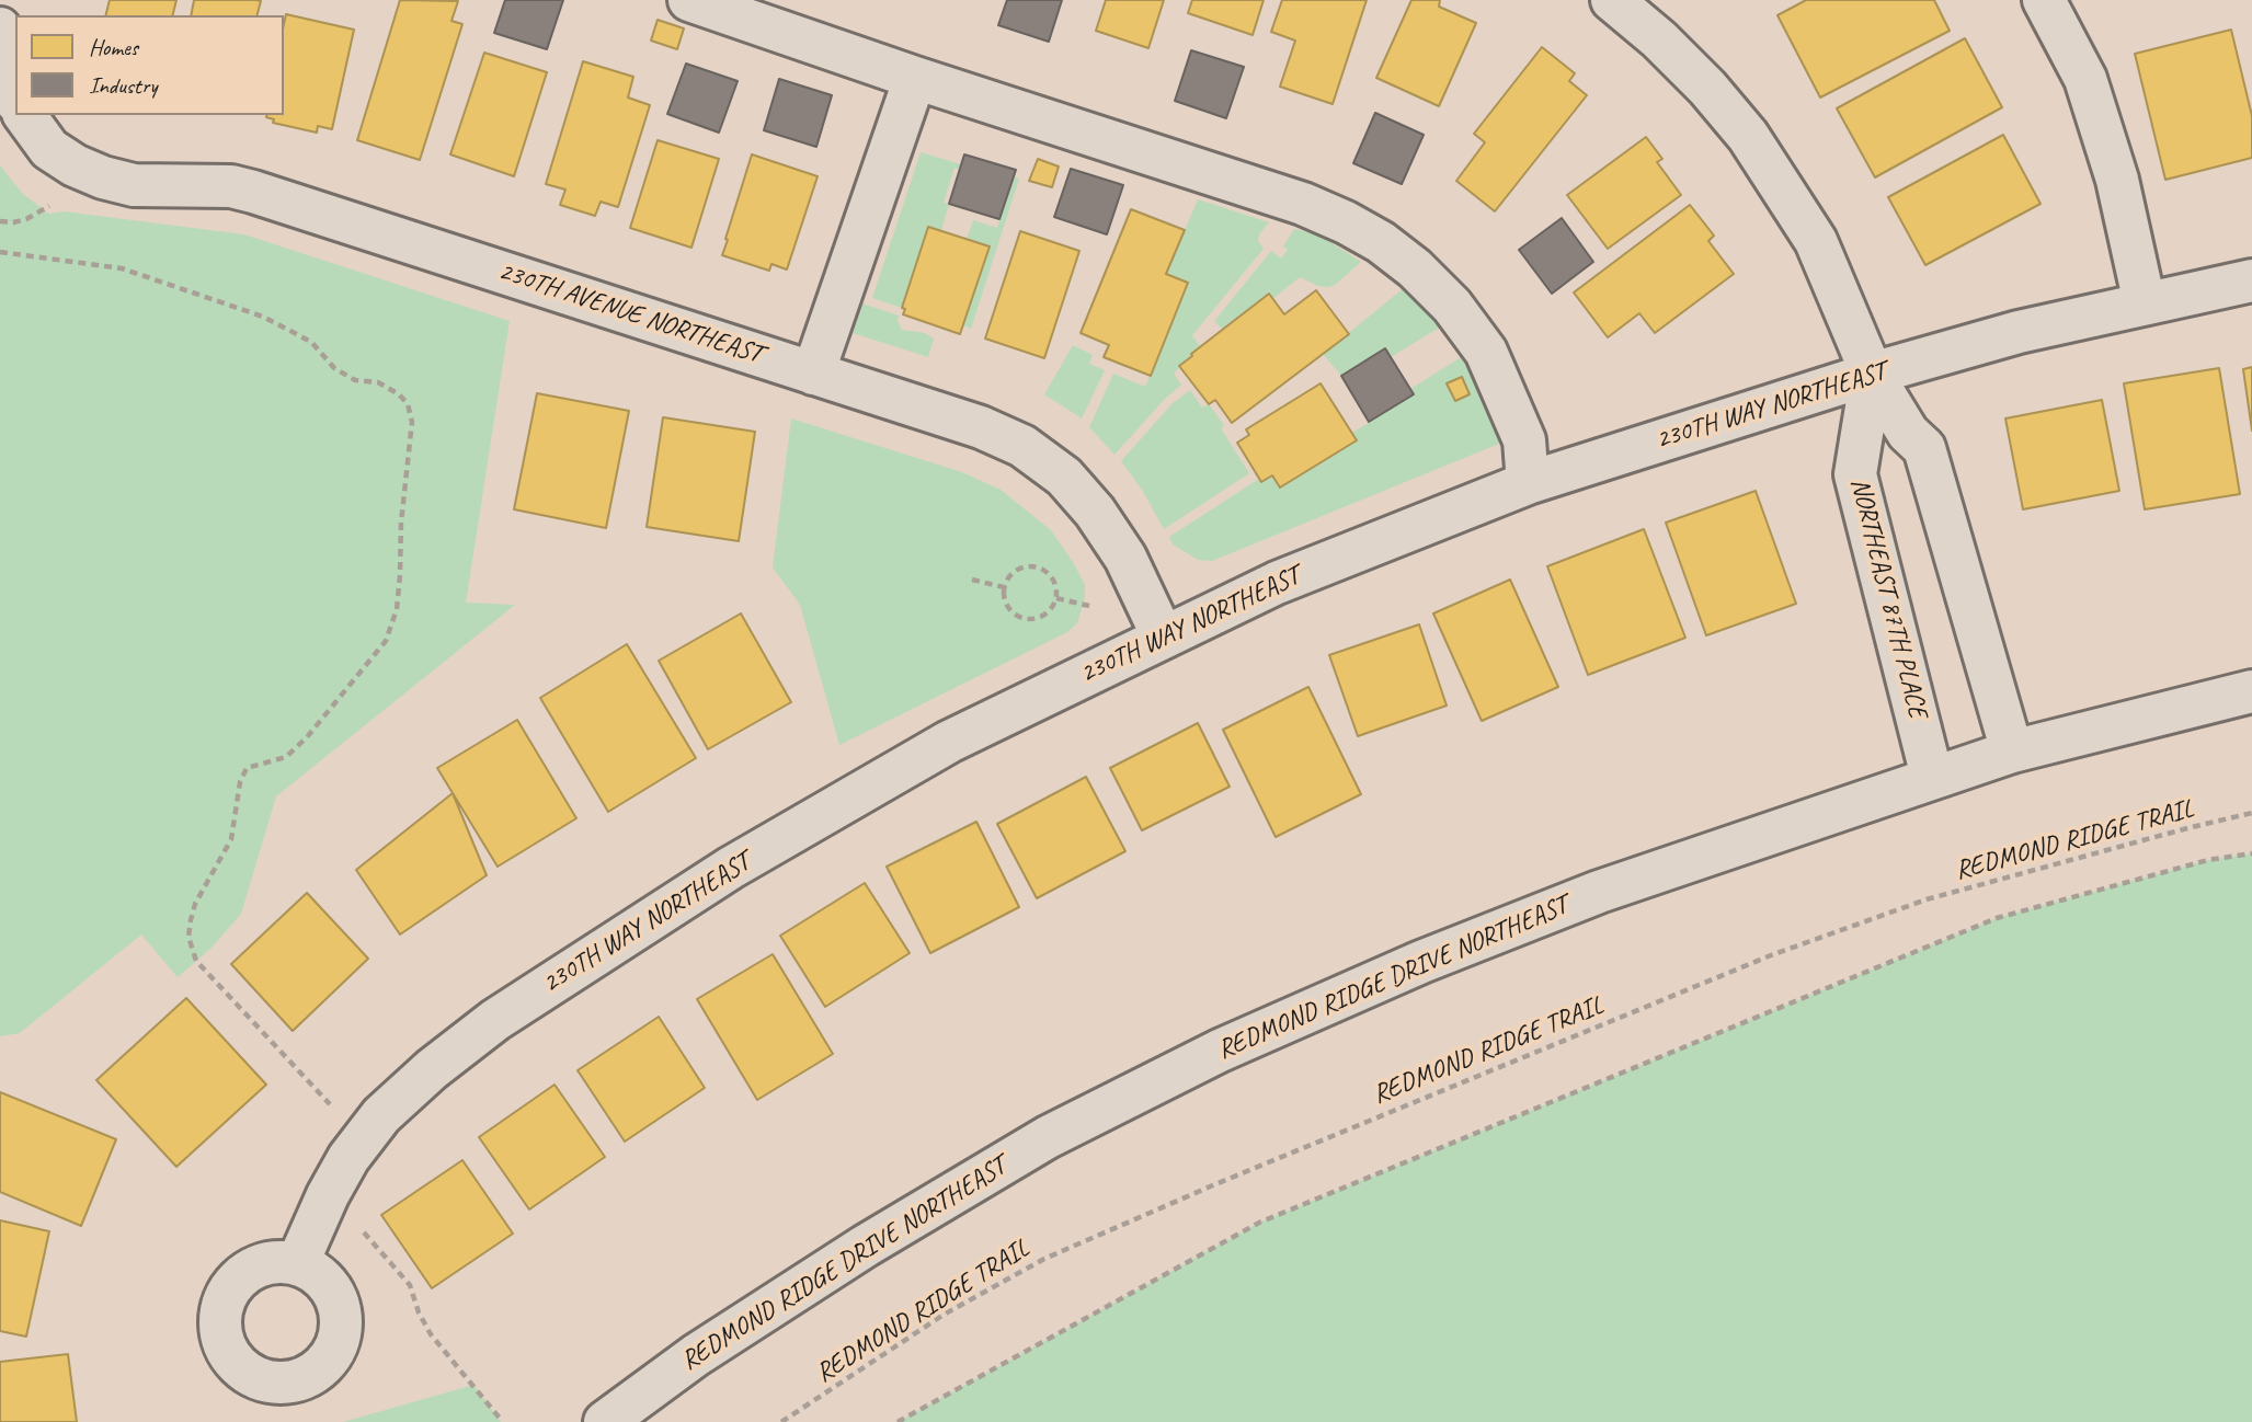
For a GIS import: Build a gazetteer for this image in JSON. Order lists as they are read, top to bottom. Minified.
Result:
{"streets":{"street":["230TH AVENUE NORTHEAST","230TH WAY NORTHEAST","NORTHEAST 87TH PLACE","REDMOND RIDGE DRIVE NORTHEAST"],"path":["REDMOND RIDGE TRAIL"]},"crossings":[["230TH AVENUE NORTHEAST","230TH WAY NORTHEAST"],["230TH WAY NORTHEAST","NORTHEAST 87TH PLACE"],["NORTHEAST 87TH PLACE","REDMOND RIDGE DRIVE NORTHEAST"]],"legend":["Homes","Industry"]}
